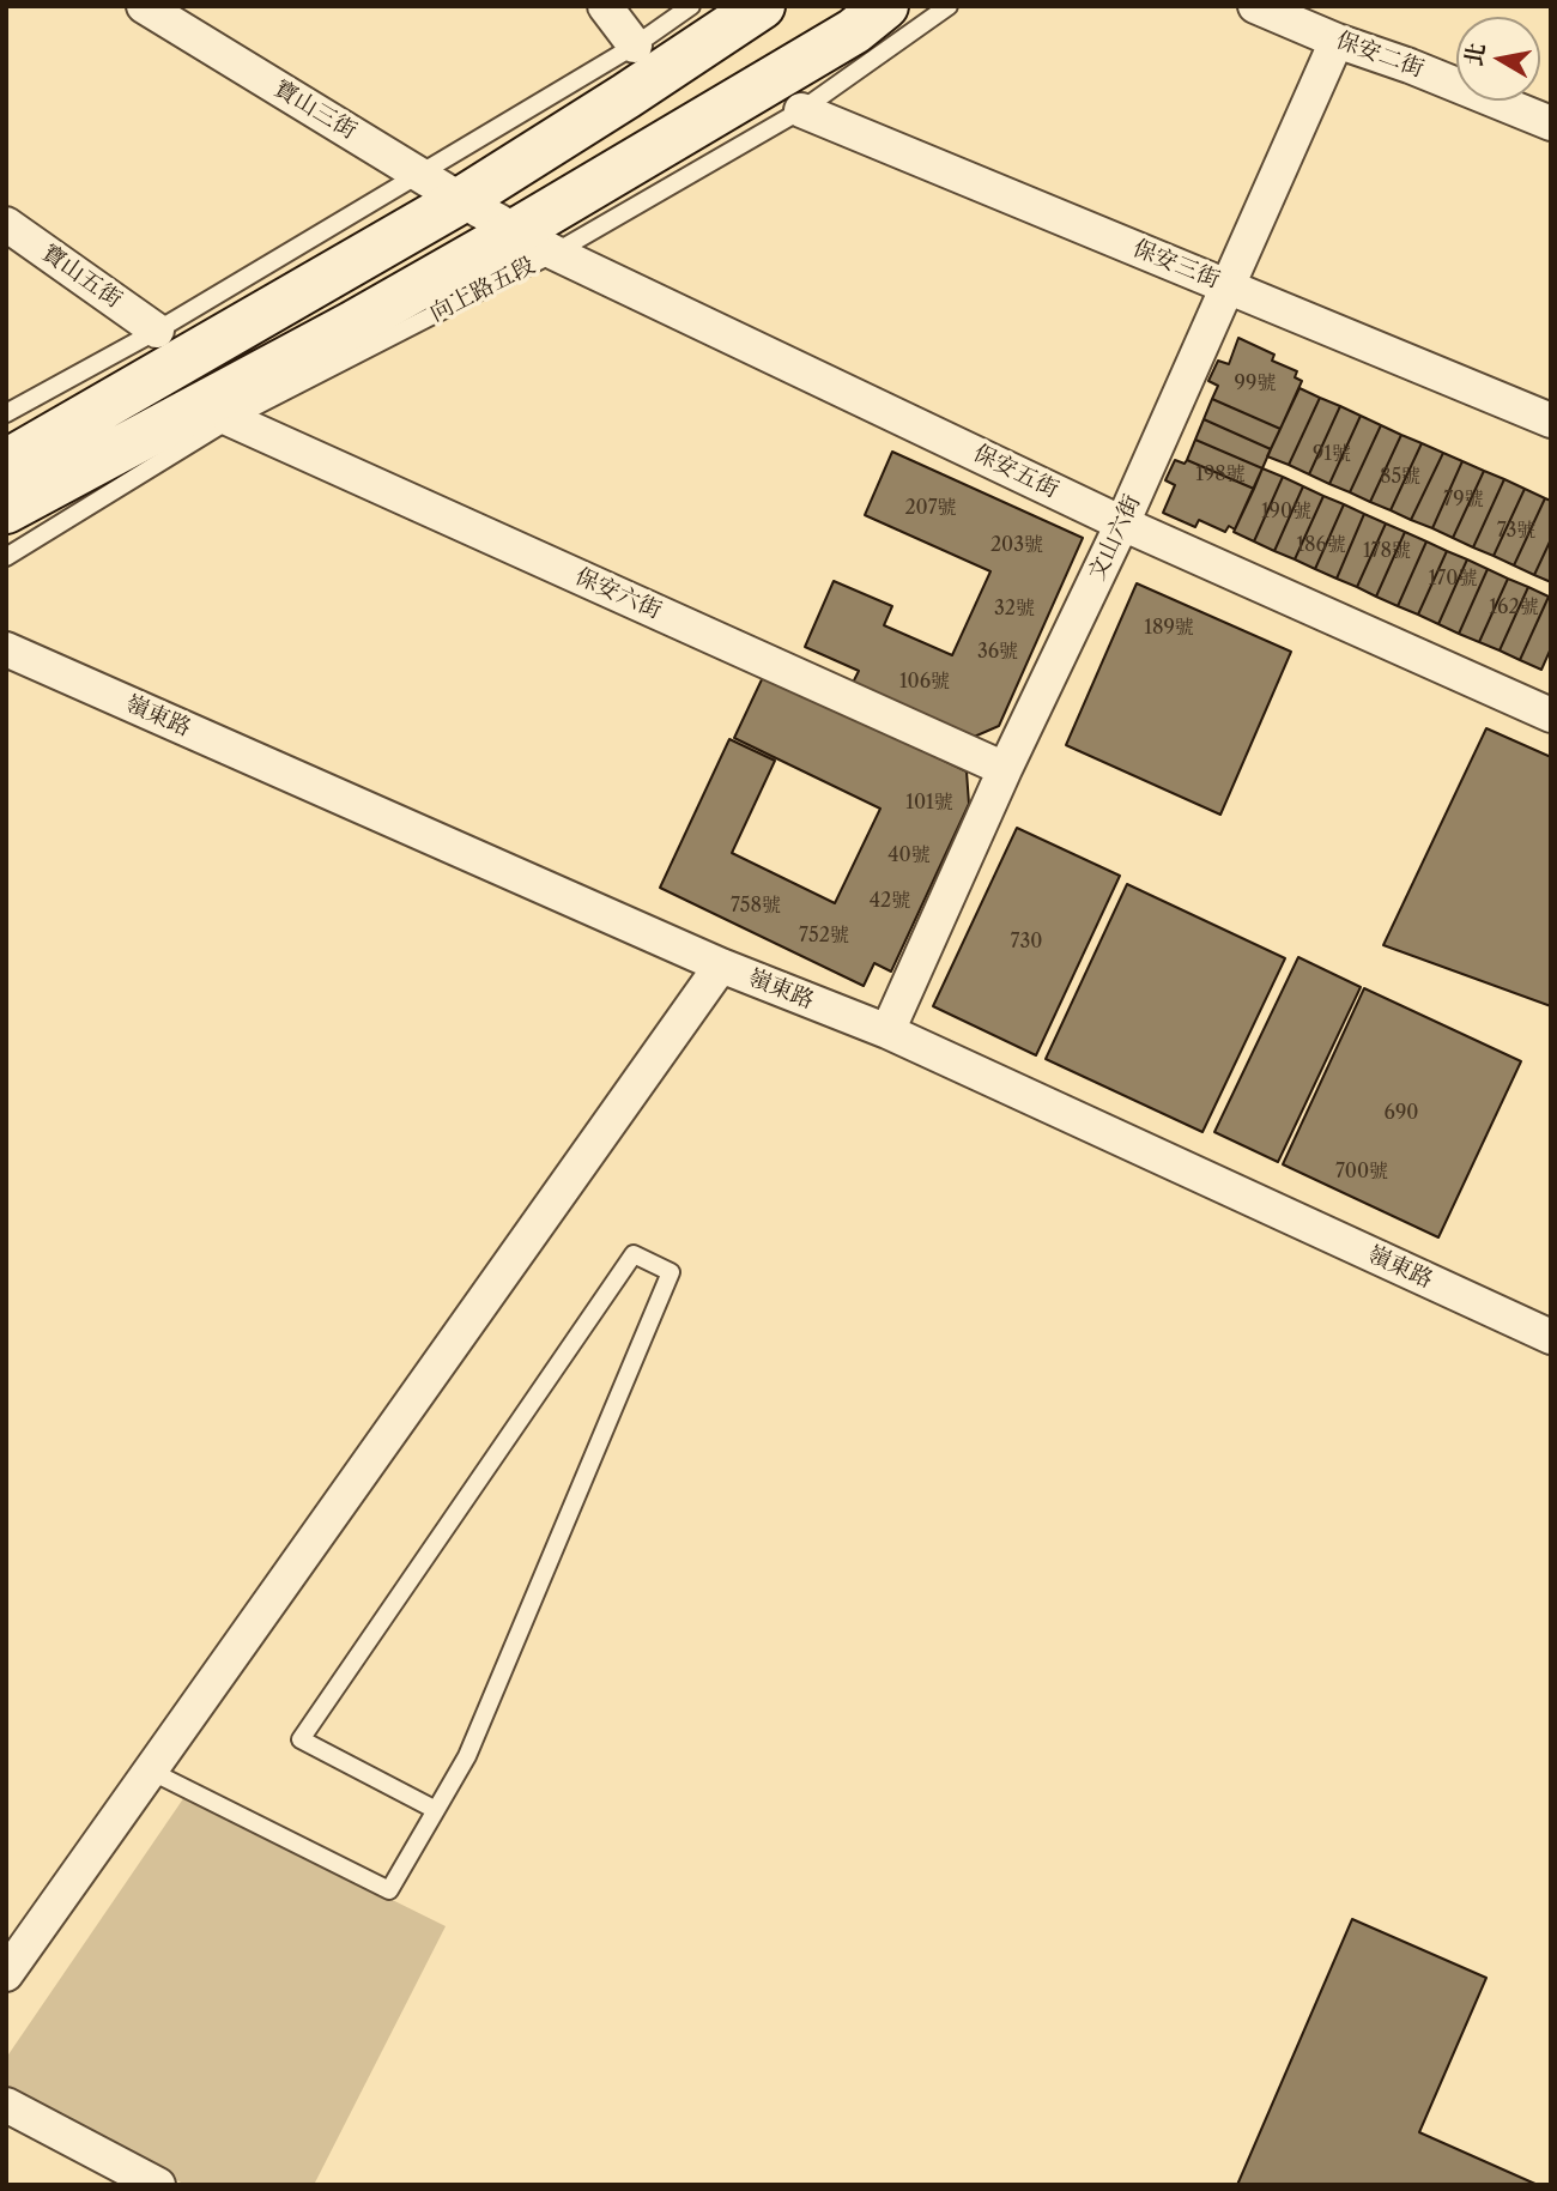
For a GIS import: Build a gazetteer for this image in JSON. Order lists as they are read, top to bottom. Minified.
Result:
{"streets":{"main road":["向上路五段"],"street":["保安二街","寶山三街","保安三街","寶山五街","保安五街","文山六街","保安六街","嶺東路"]},"crossings":[["保安二街","文山六街"],["寶山三街","向上路五段"],["寶山三街","保安五街"],["保安三街","向上路五段"],["保安三街","文山六街"],["向上路五段","保安五街"],["向上路五段","保安六街"],["保安五街","文山六街"],["文山六街","保安六街"],["文山六街","嶺東路"]],"house_numbers":["99號","91號","198號","85號","79號","207號","190號","73號","203號","186號","178號","170號","162號","32號","189號","36號","106號","101號","40號","42號","758號","752號","730","690","700號"],"north":"left"}
